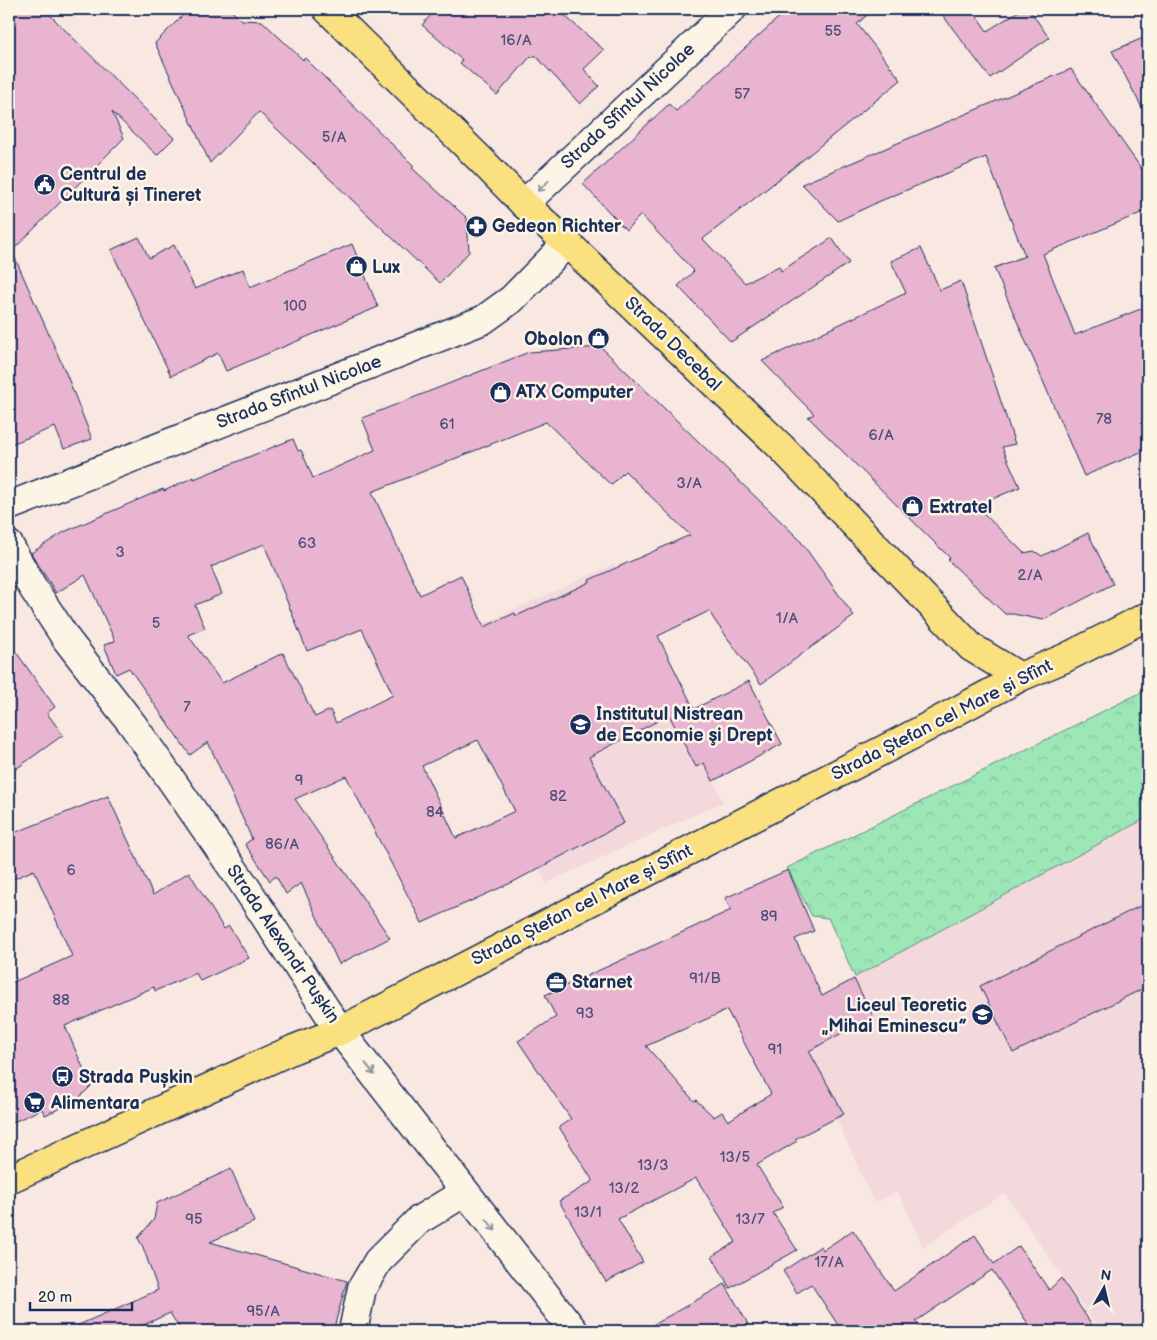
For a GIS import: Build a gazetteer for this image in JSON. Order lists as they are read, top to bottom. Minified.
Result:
{"streets":{"main road":["Strada Decebal","Strada Ștefan cel Mare și Sfînt"],"street":["Strada Sfîntul Nicolae","Strada Alexandr Pușkin"]},"crossings":[["Strada Sfîntul Nicolae","Strada Decebal"],["Strada Decebal","Strada Ștefan cel Mare și Sfînt"],["Strada Ștefan cel Mare și Sfînt","Strada Alexandr Pușkin"]],"one_way":["Strada Alexandr Pușkin"],"places":{"public building":["Centrul de Cultură și Tineret"],"pharmacy":["Gedeon Richter"],"shop":["Lux","Obolon","ATX Computer","Extratel"],"school or university":["Institutul Nistrean de Economie şi Drept","Liceul Teoretic „Mihai Eminescu”"],"office":["Starnet"],"bus stop":["Strada Pușkin"],"supermarket":["Alimentara"]},"house_numbers":["55","16/A","57","5/A","100","78","61","6/A","3/A","63","3","2/A","1/A","5","7","9","82","84","86/A","6","89","91/B","88","93","91","13/5","13/3","13/2","13/1","95","13/7","17/A","95/A"],"scale_bar":"20 m","north":"top"}
